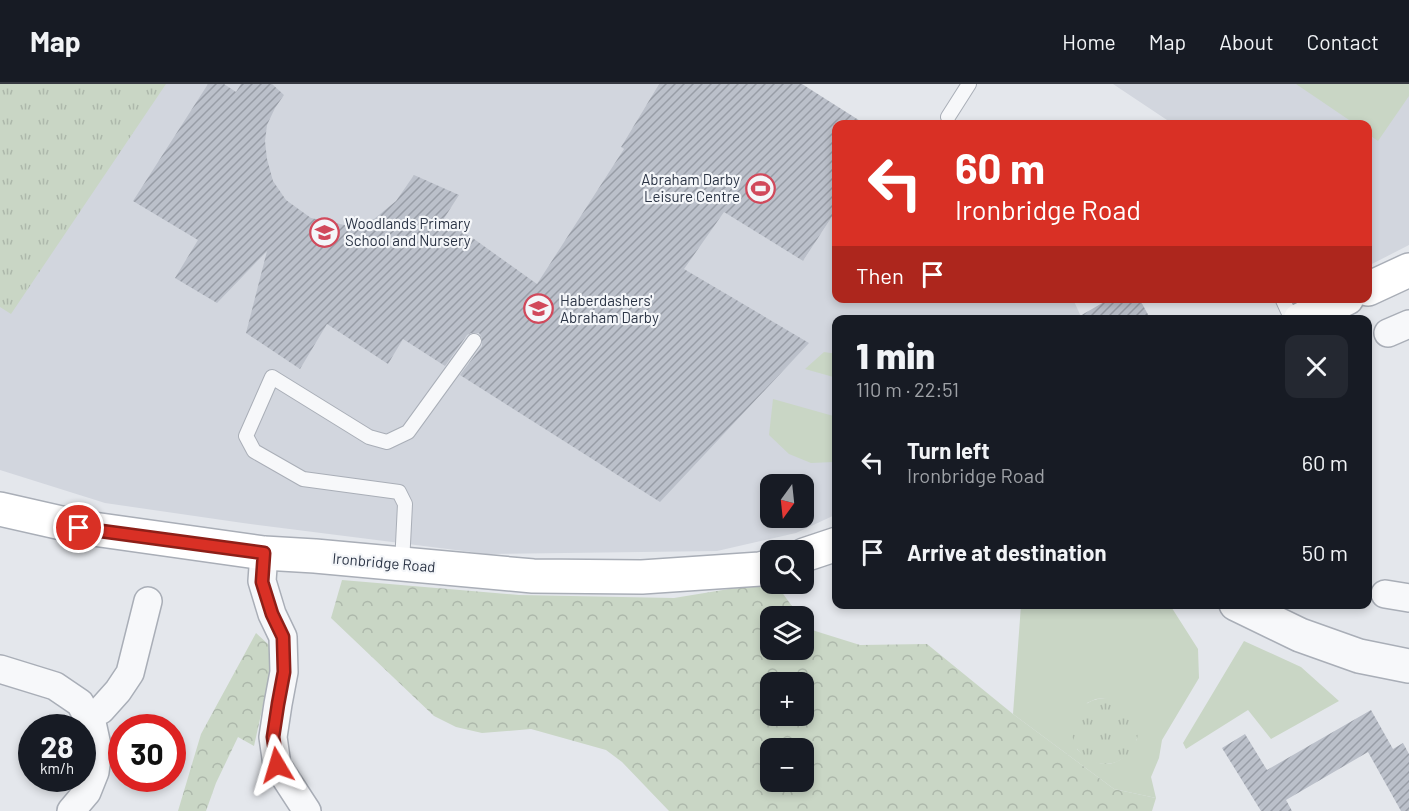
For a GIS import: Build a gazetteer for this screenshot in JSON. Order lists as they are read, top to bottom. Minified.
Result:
{"streets":{"main road":["Ironbridge Road"]},"places":{"sports":["Abraham Darby Leisure Centre"],"school or university":["Woodlands Primary School and Nursery","Haberdashers' Abraham Darby"]},"north":"bottom","page":{"header":"Map","nav":["Home","Map","About","Contact"],"turn":["60 m","Ironbridge Road"],"then":"Then","heading":["1 min","110 m · 22:51"],"list":[{"name":"Turn left","note":"Ironbridge Road","value":"60 m"},{"name":"Arrive at destination","value":"50 m"}],"map_buttons":["+","−"],"speed":"28 km/h","limit":"30"}}
